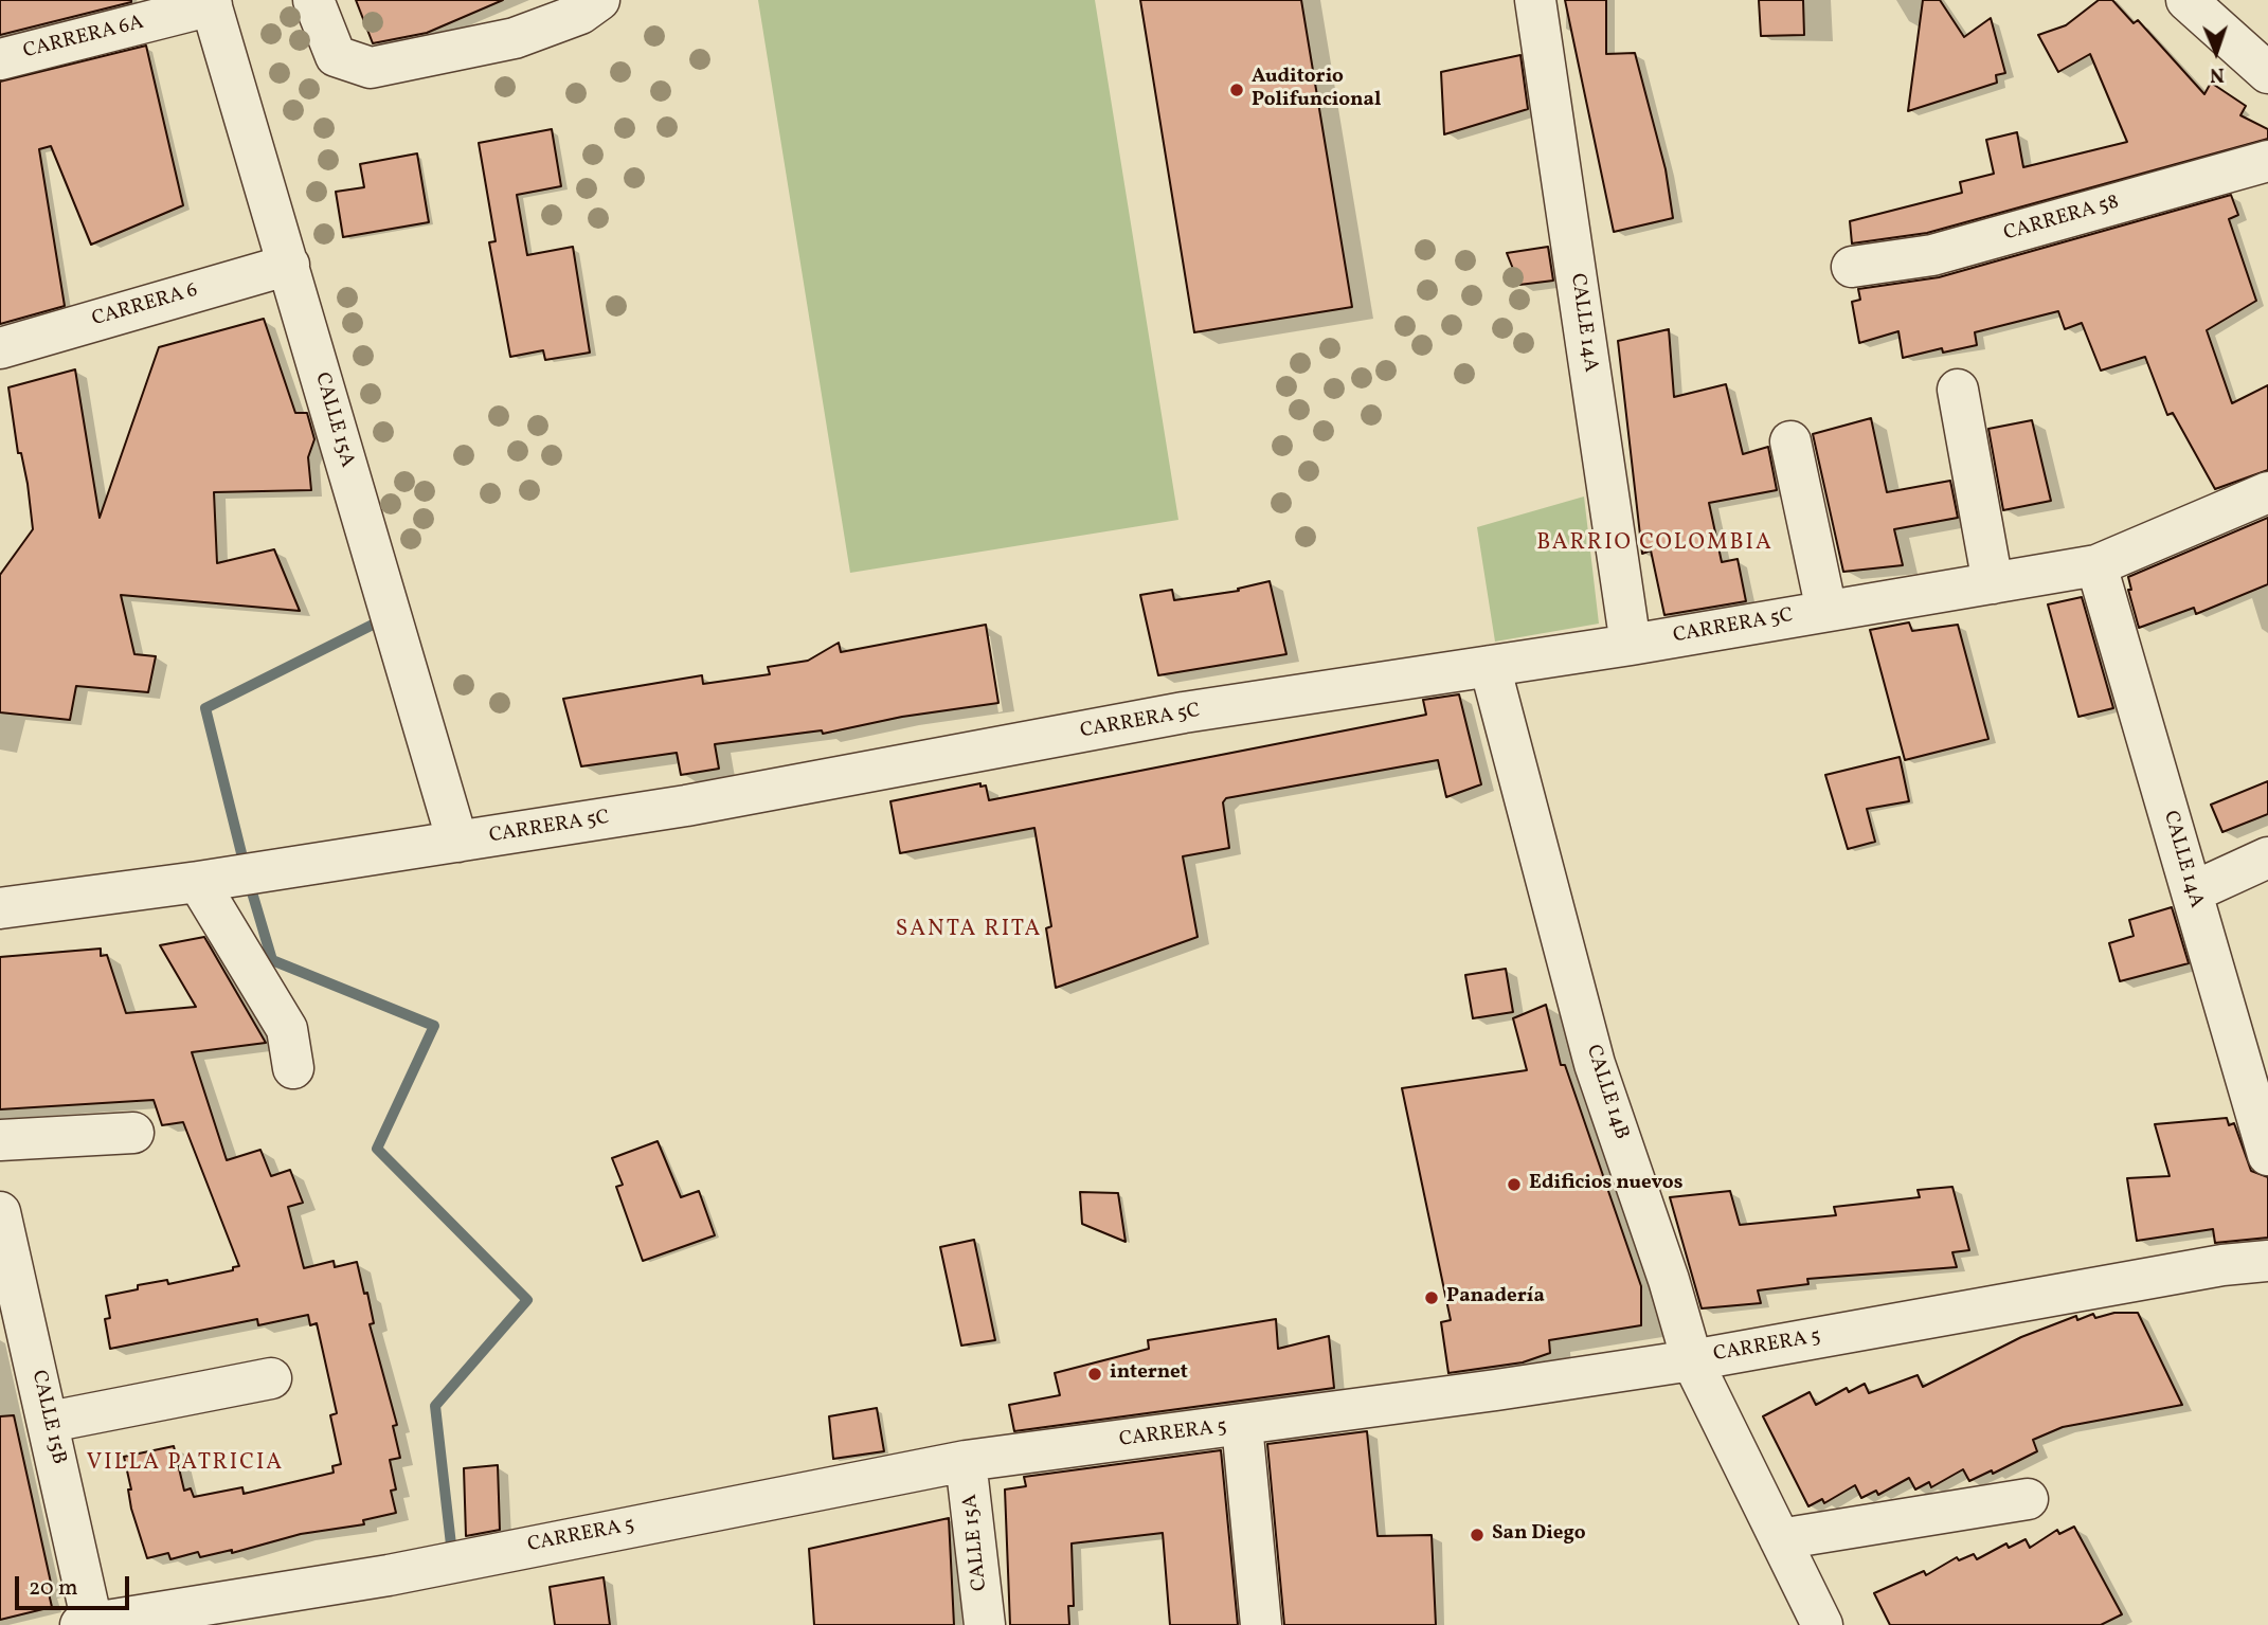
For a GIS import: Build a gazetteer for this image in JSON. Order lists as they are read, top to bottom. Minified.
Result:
{"streets":{"street":["CARRERA 6A","CARRERA 58","CARRERA 6","CALLE 14A","CALLE 15A","CARRERA 5C","CALLE 14B","CARRERA 5","CALLE 15B"]},"crossings":[["CARRERA 6A","CALLE 15A"],["CARRERA 6","CALLE 15A"],["CALLE 14A","CARRERA 5C"],["CALLE 15A","CARRERA 5C"],["CALLE 15A","CARRERA 5"],["CARRERA 5C","CALLE 14B"],["CALLE 14B","CARRERA 5"],["CARRERA 5","CALLE 15B"]],"districts":["BARRIO COLOMBIA","SANTA RITA","VILLA PATRICIA"],"places":["Auditorio Polifuncional","Edificios nuevos","Panadería","internet","San Diego"],"scale_bar":"20 m","north":"bottom"}
